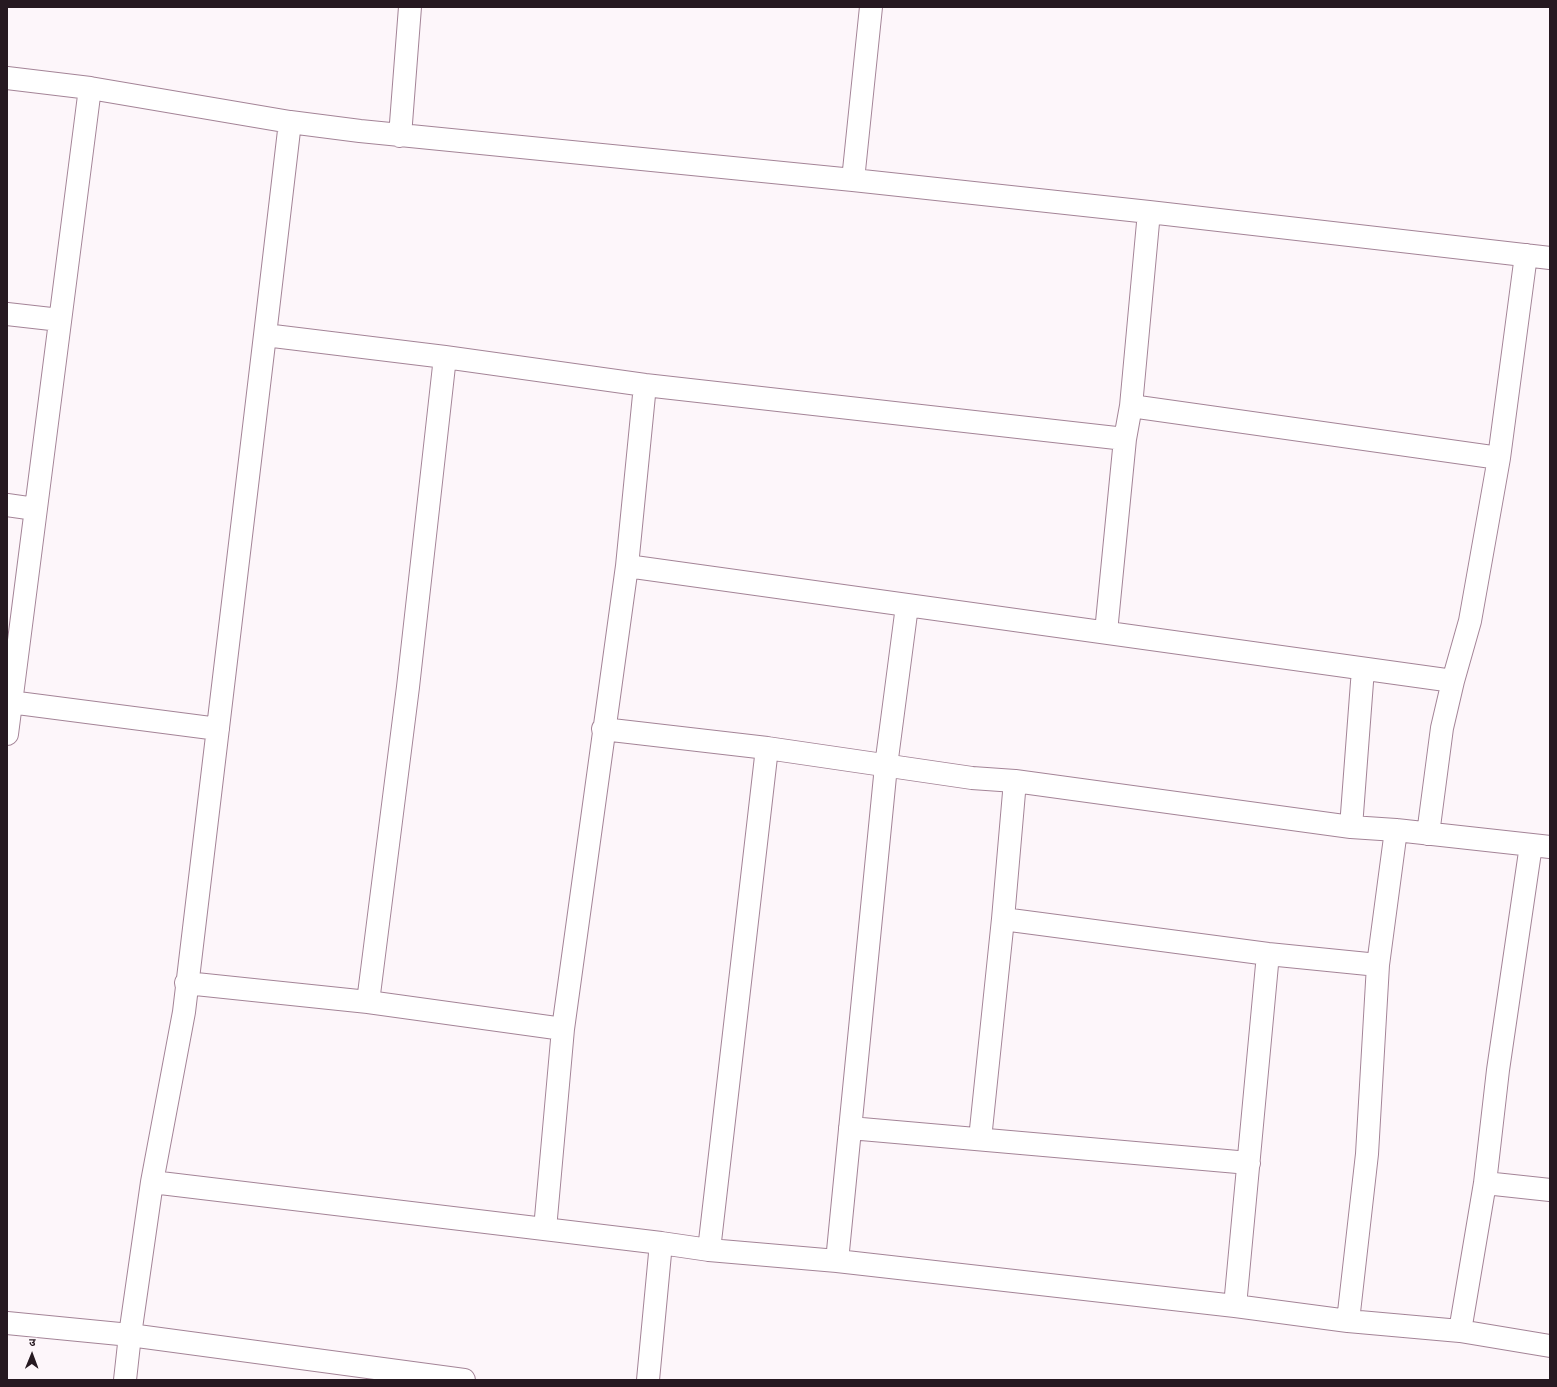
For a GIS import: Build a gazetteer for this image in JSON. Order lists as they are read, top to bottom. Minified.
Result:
{"north":"top"}
